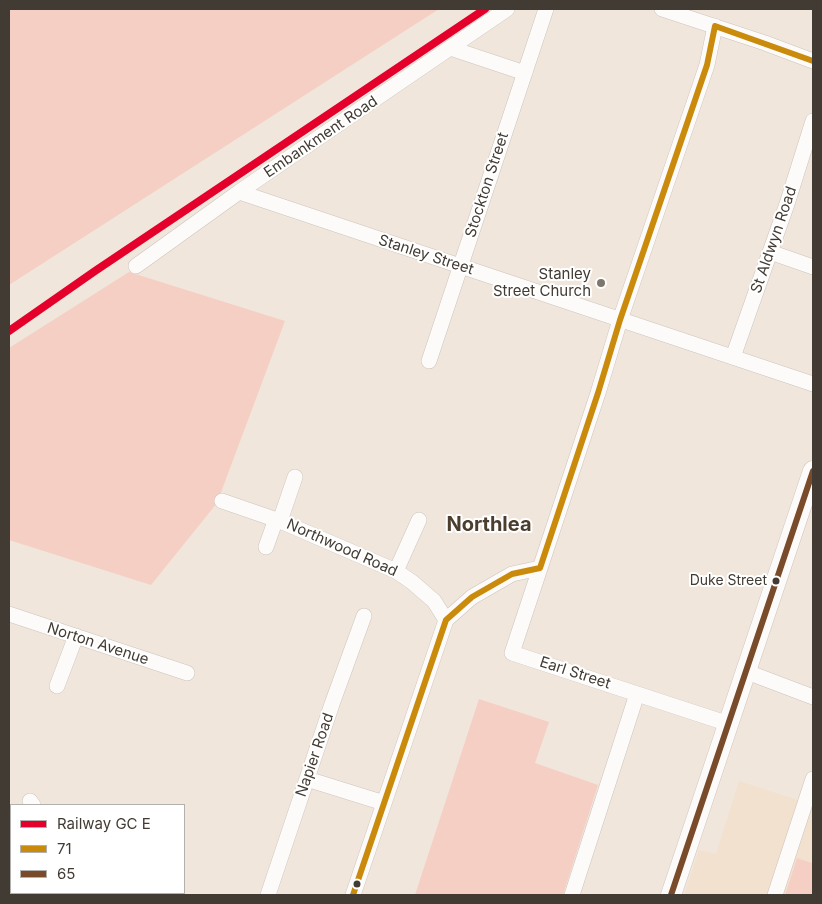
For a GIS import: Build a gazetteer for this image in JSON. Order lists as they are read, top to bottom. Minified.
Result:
{"streets":{"street":["Embankment Road","Stockton Street","St Aldwyn Road","Stanley Street","Northwood Road","Norton Avenue","Earl Street","Napier Road"]},"crossings":[["Embankment Road","Stanley Street"],["Stockton Street","Stanley Street"],["St Aldwyn Road","Stanley Street"]],"districts":["Northlea"],"places":["Stanley Street Church","Duke Street"],"lines":["transit line 71","transit line 65"],"legend":["Railway GC E","71","65"]}
